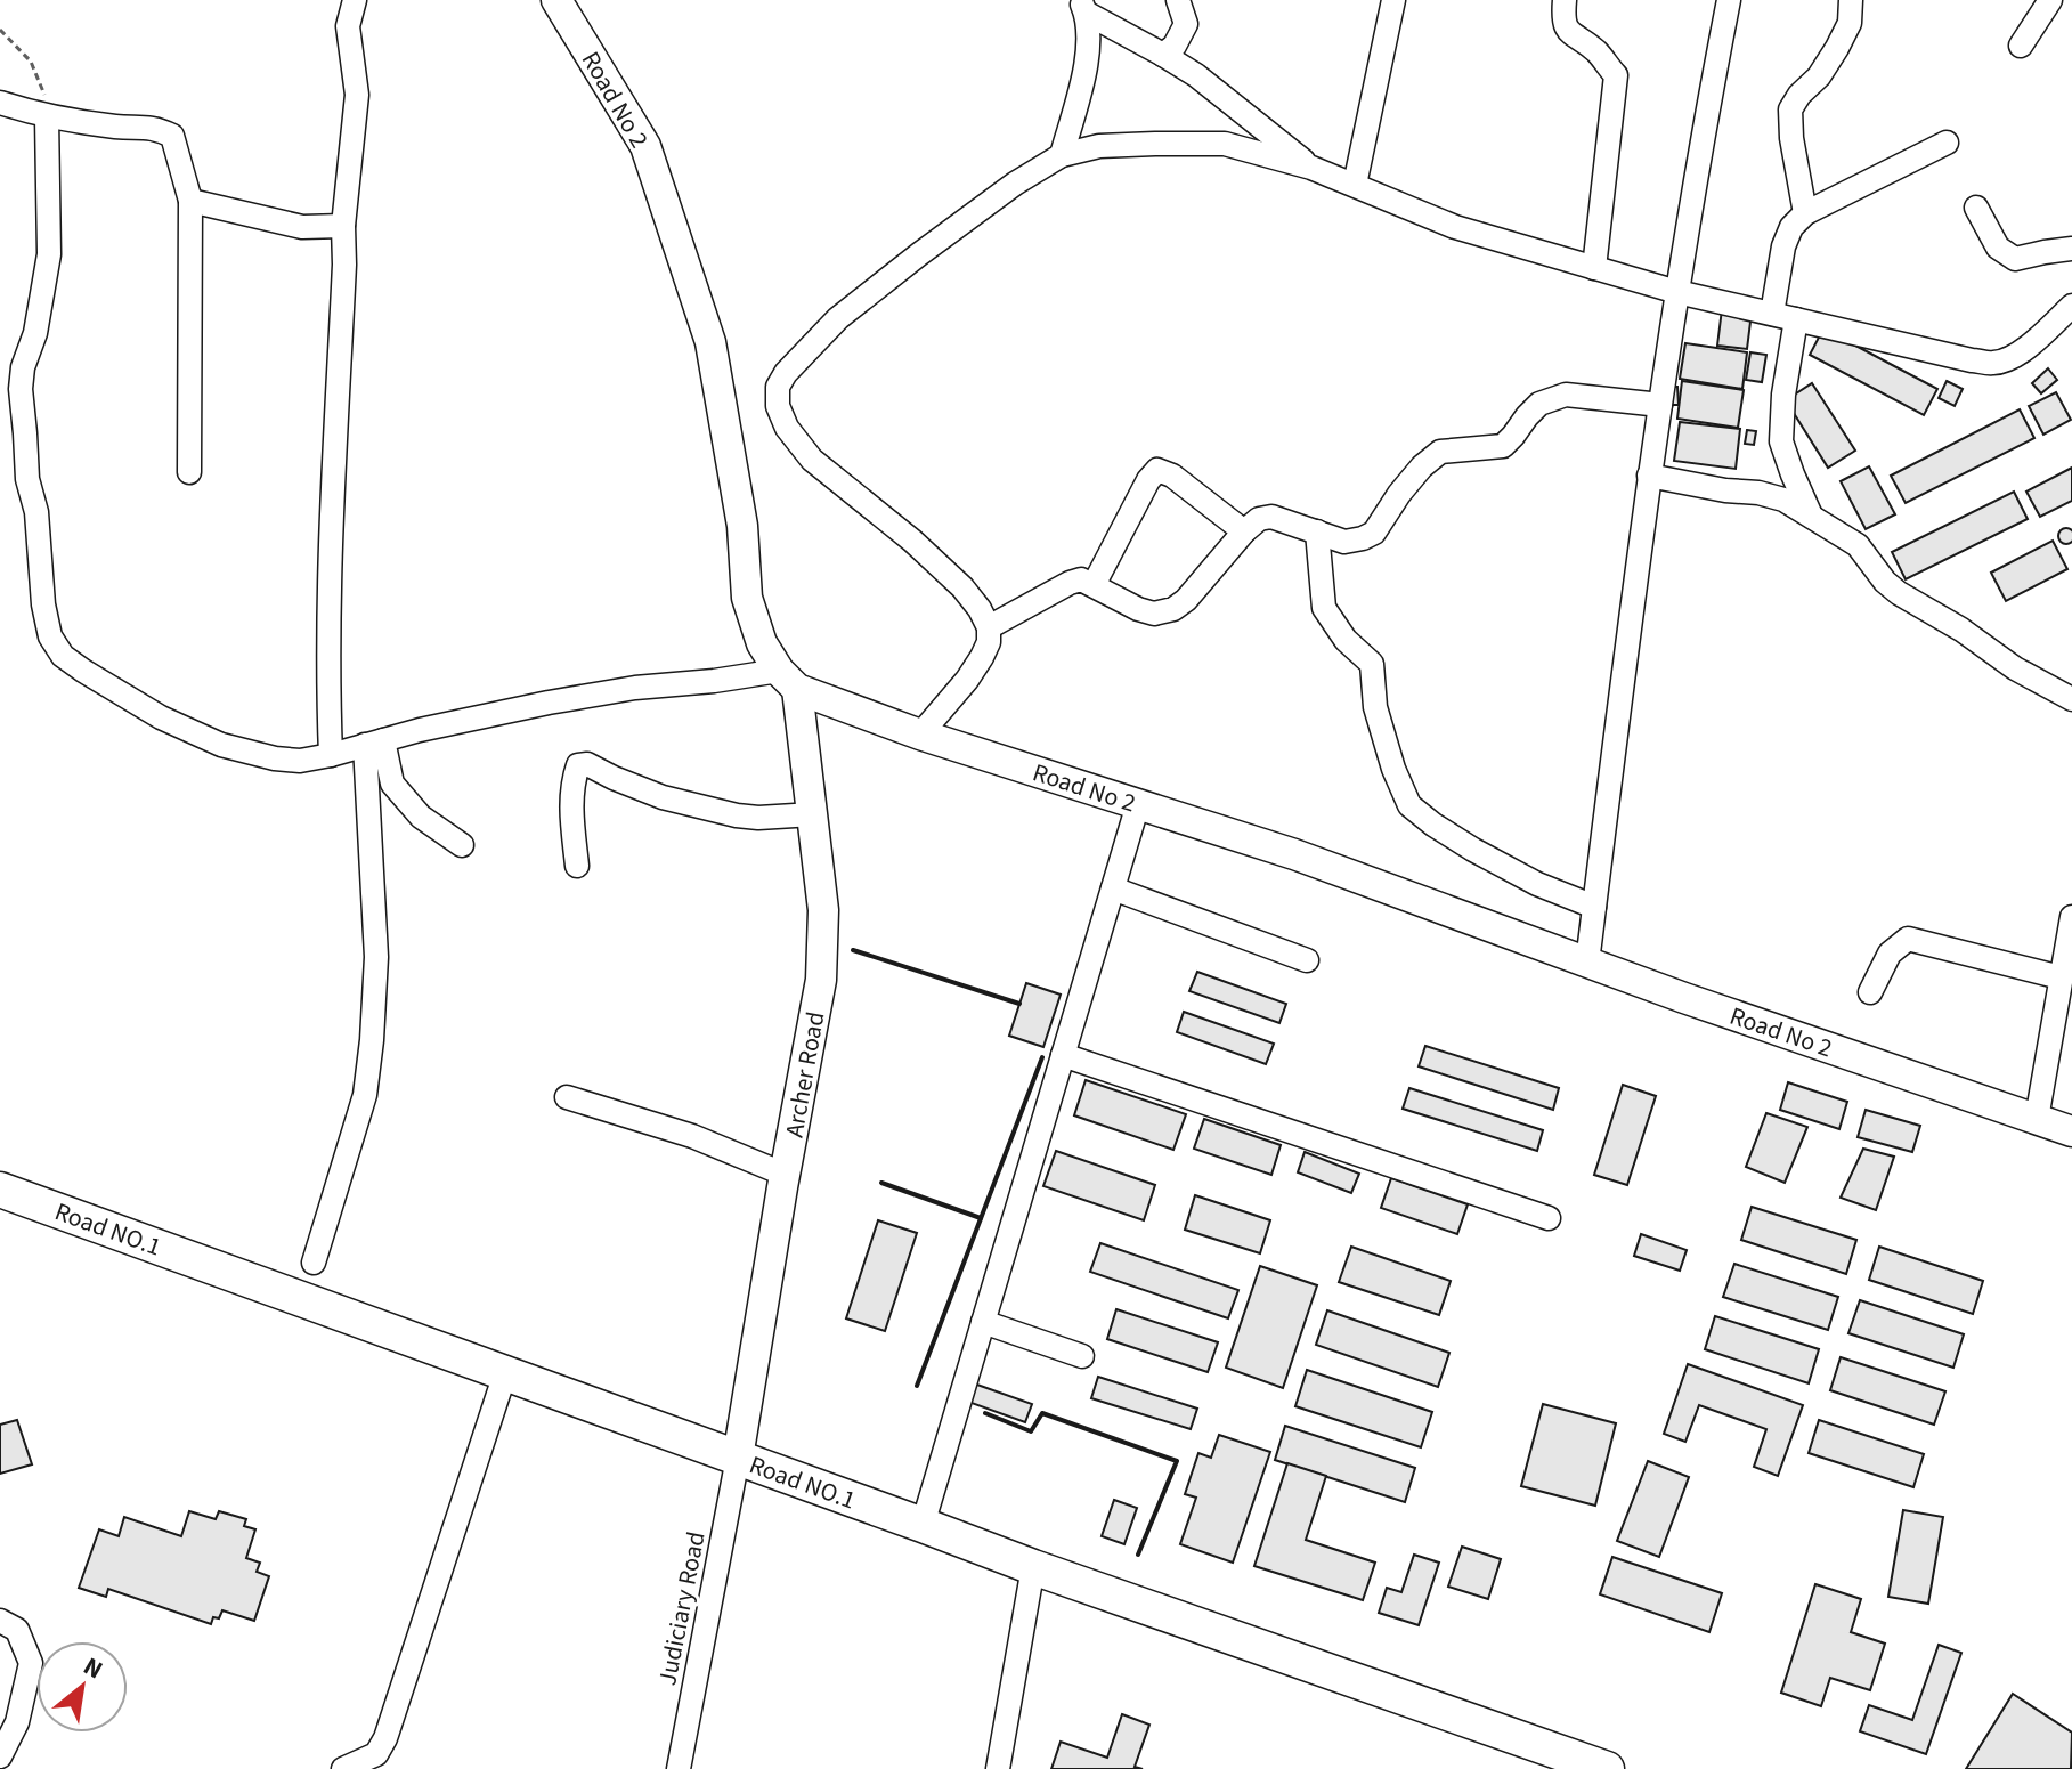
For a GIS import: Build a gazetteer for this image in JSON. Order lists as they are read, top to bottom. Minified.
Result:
{"streets":{"highway":["Road NO.1"],"main road":["Road No 2","Archer Road"],"street":["Judiciary Road"]},"crossings":[["Road No 2","Archer Road"],["Archer Road","Road NO.1"],["Archer Road","Judiciary Road"],["Road NO.1","Judiciary Road"]],"north":"top right"}
